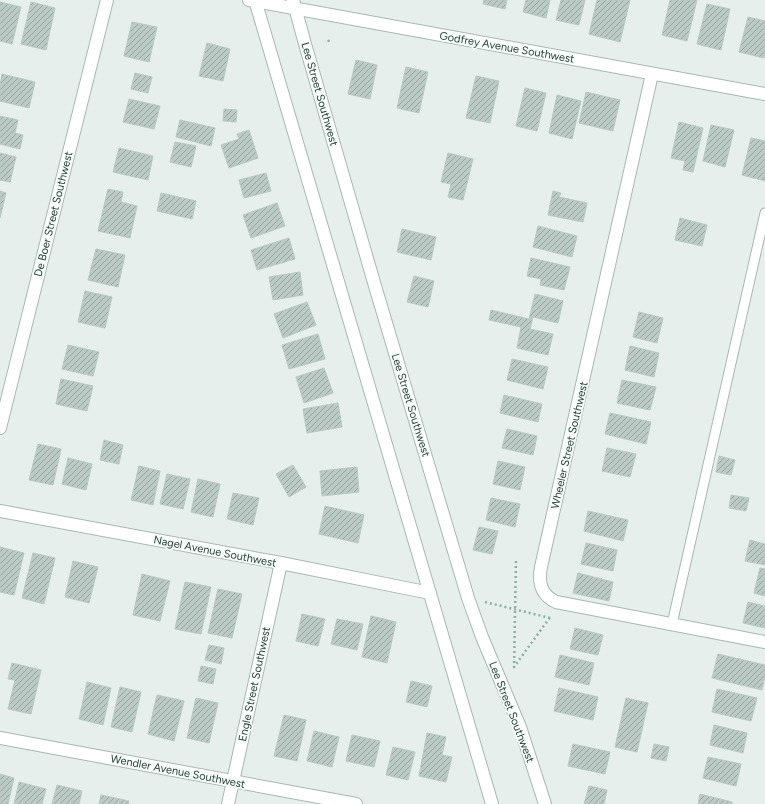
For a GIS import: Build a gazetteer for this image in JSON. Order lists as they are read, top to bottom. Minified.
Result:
{"streets":{"street":["Godfrey Avenue Southwest","Lee Street Southwest","De Boer Street Southwest","Wheeler Street Southwest","Nagel Avenue Southwest","Engle Street Southwest","Wendler Avenue Southwest"]},"crossings":[["Godfrey Avenue Southwest","Lee Street Southwest"],["Godfrey Avenue Southwest","Wheeler Street Southwest"],["Nagel Avenue Southwest","Engle Street Southwest"],["Engle Street Southwest","Wendler Avenue Southwest"]]}
